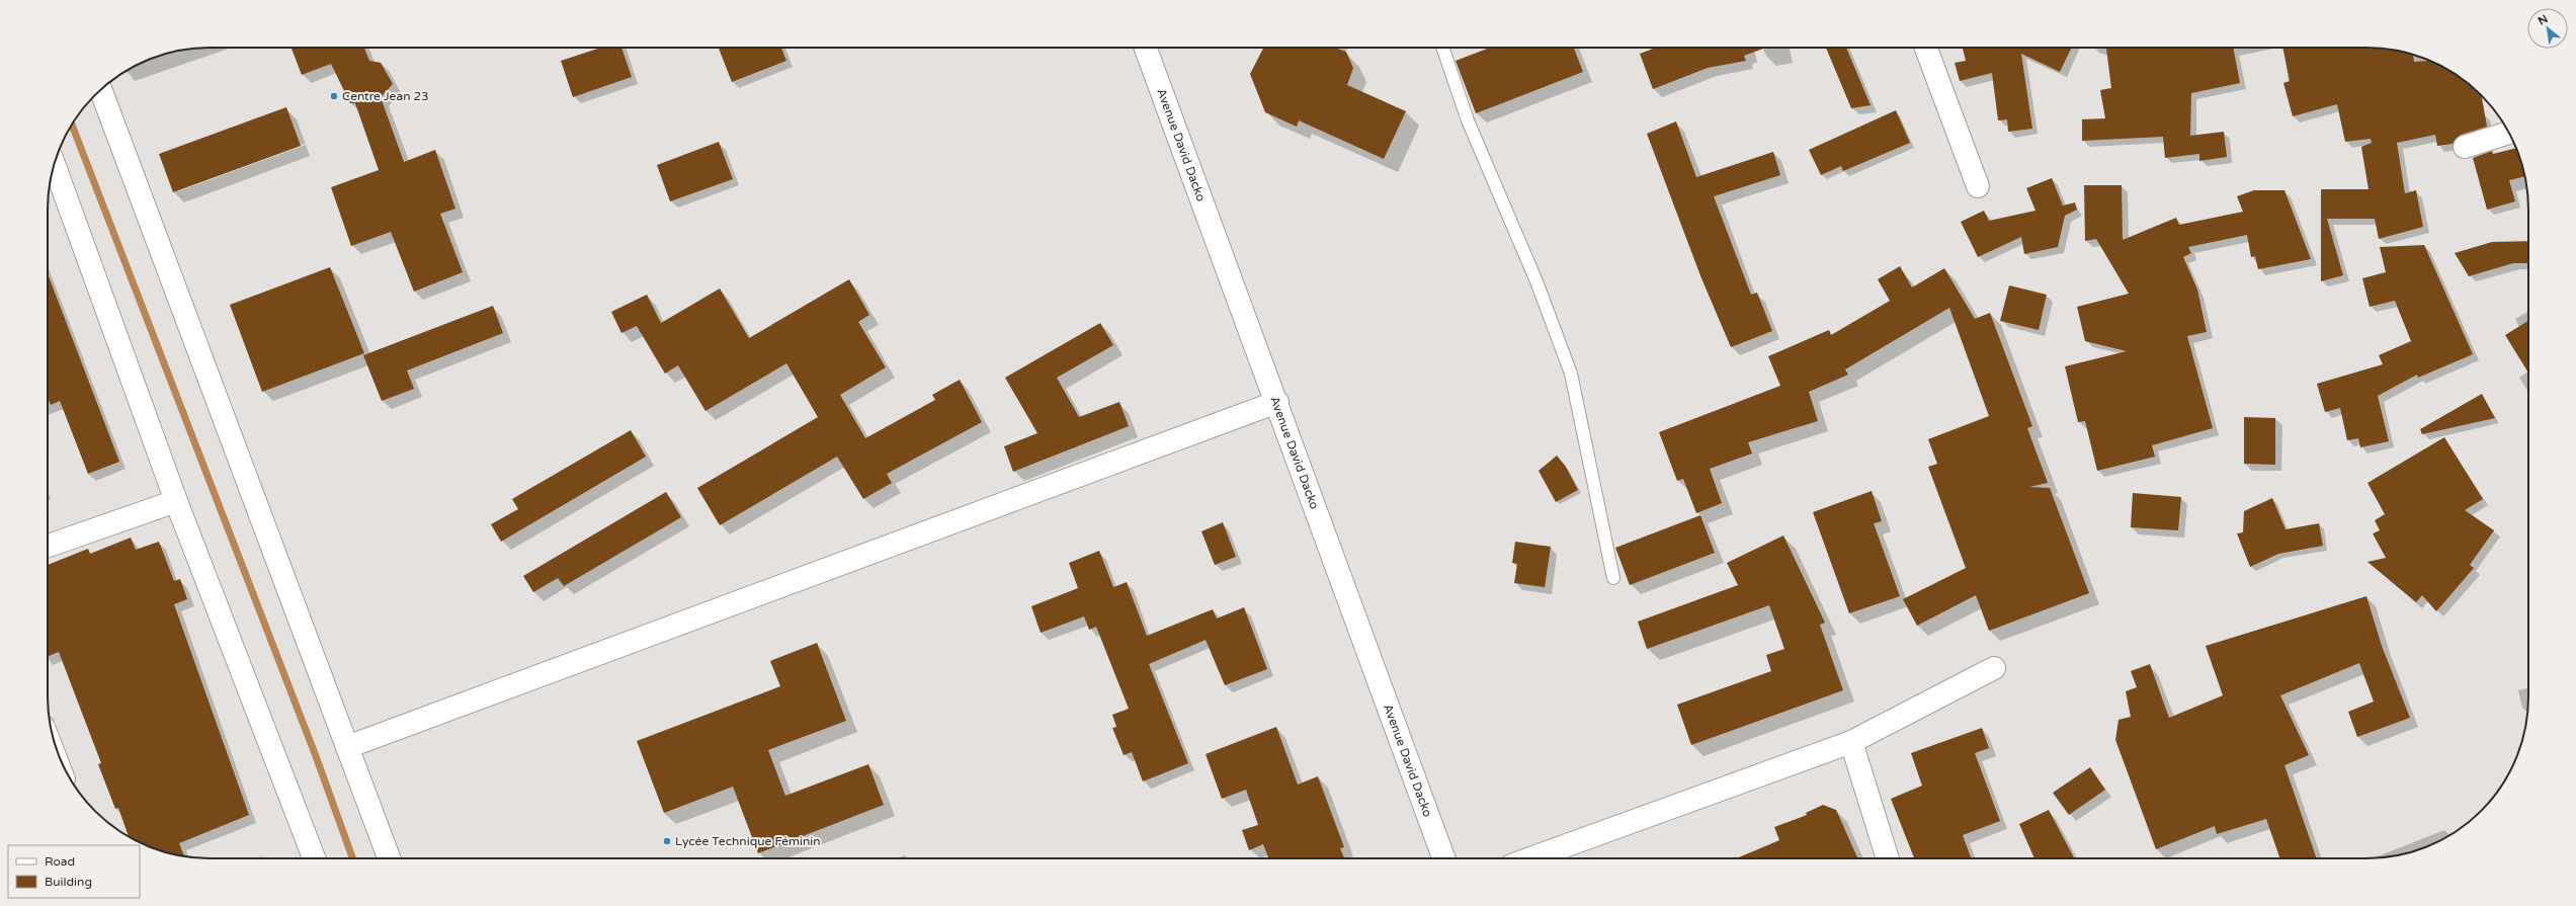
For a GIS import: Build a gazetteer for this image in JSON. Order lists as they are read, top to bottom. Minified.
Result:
{"streets":{"street":["Avenue David Dacko"]},"places":["Centre Jean 23","Lycée Technique Féminin"],"legend":["Road","Building"],"north":"top left"}
